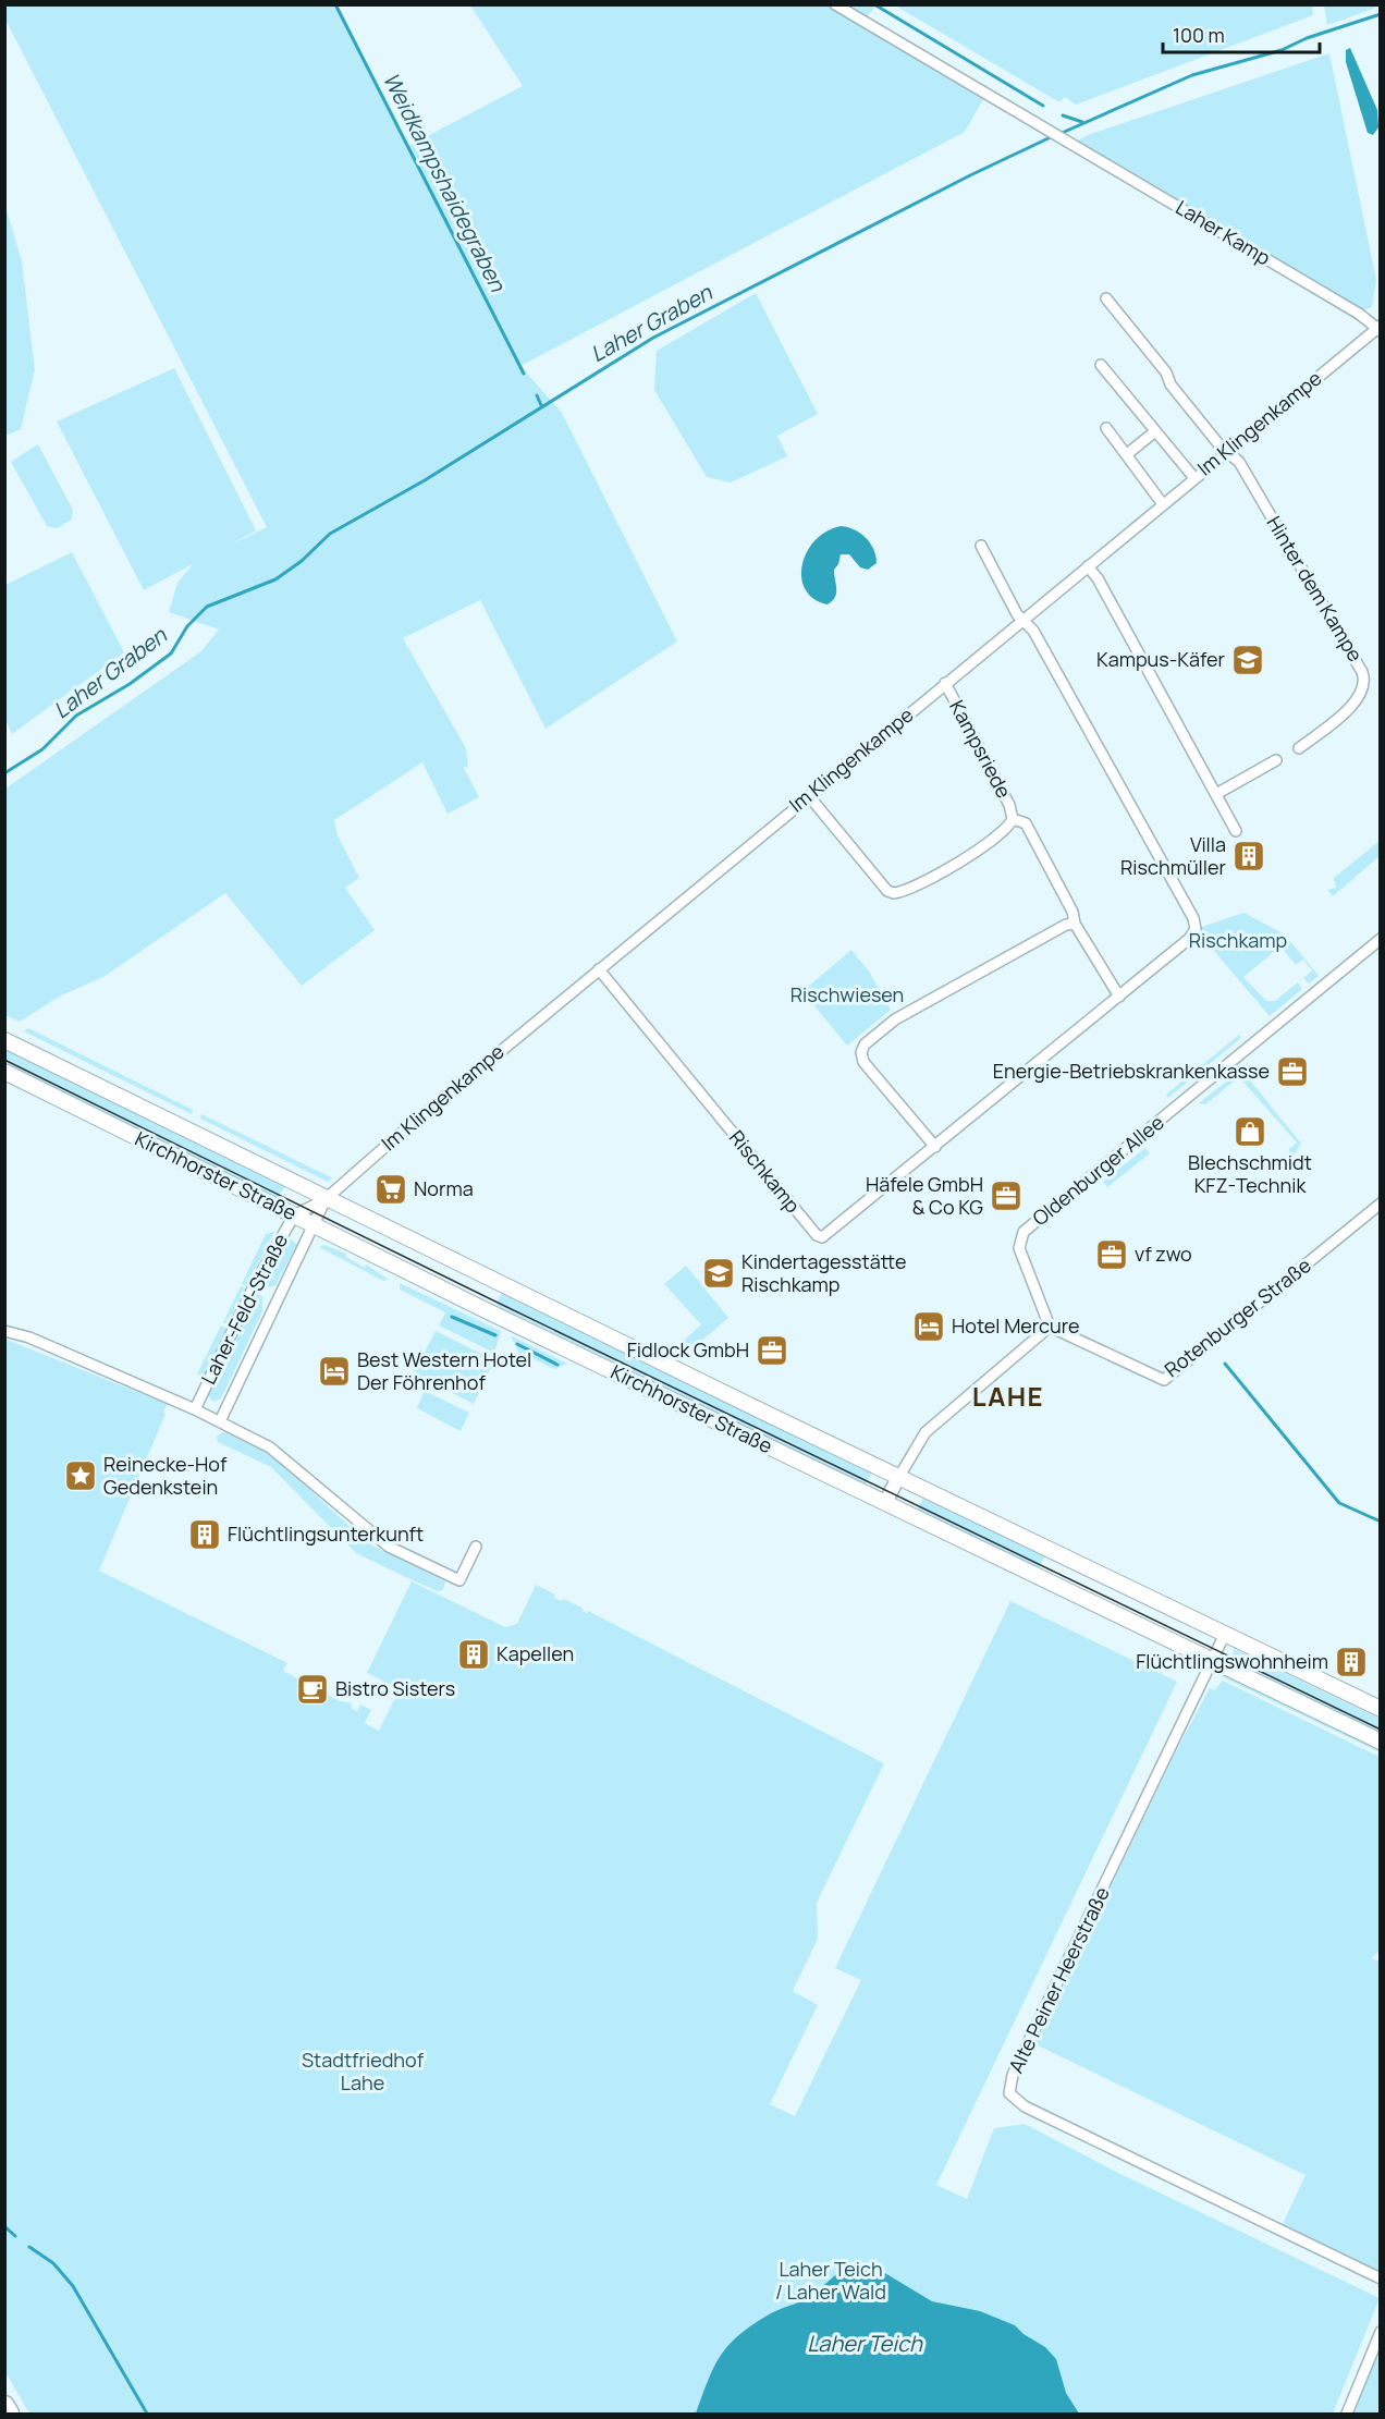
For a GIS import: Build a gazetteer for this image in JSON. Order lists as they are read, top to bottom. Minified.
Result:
{"streets":{"main road":["Kirchhorster Straße"],"street":["Laher Kamp","Im Klingenkampe","Hinter dem Kampe","Kampsriede","Oldenburger Allee","Rischkamp","Laher-Feld-Straße","Rotenburger Straße","Alte Peiner Heerstraße"]},"crossings":[["Laher Kamp","Im Klingenkampe"],["Im Klingenkampe","Hinter dem Kampe"],["Im Klingenkampe","Kampsriede"],["Im Klingenkampe","Rischkamp"],["Im Klingenkampe","Kirchhorster Straße"],["Im Klingenkampe","Laher-Feld-Straße"],["Oldenburger Allee","Rotenburger Straße"],["Kirchhorster Straße","Laher-Feld-Straße"],["Kirchhorster Straße","Alte Peiner Heerstraße"]],"districts":["LAHE"],"water":["Weidkampshaidegraben","Laher Graben","Laher Teich"],"parks":["Rischkamp","Rischwiesen","Stadtfriedhof Lahe","Laher Teich / Laher Wald"],"places":{"school or university":["Kampus-Käfer","Kindertagesstätte Rischkamp"],"building":["Villa Rischmüller","Flüchtlingsunterkunft","Kapellen","Flüchtlingswohnheim"],"office":["Energie-Betriebskrankenkasse","Häfele GmbH & Co KG","vf zwo","Fidlock GmbH"],"shop":["Blechschmidt KFZ-Technik"],"supermarket":["Norma"],"hotel":["Hotel Mercure","Best Western Hotel Der Föhrenhof"],"place":["Reinecke-Hof Gedenkstein"],"cafe":["Bistro Sisters"]},"scale_bar":"100 m"}
